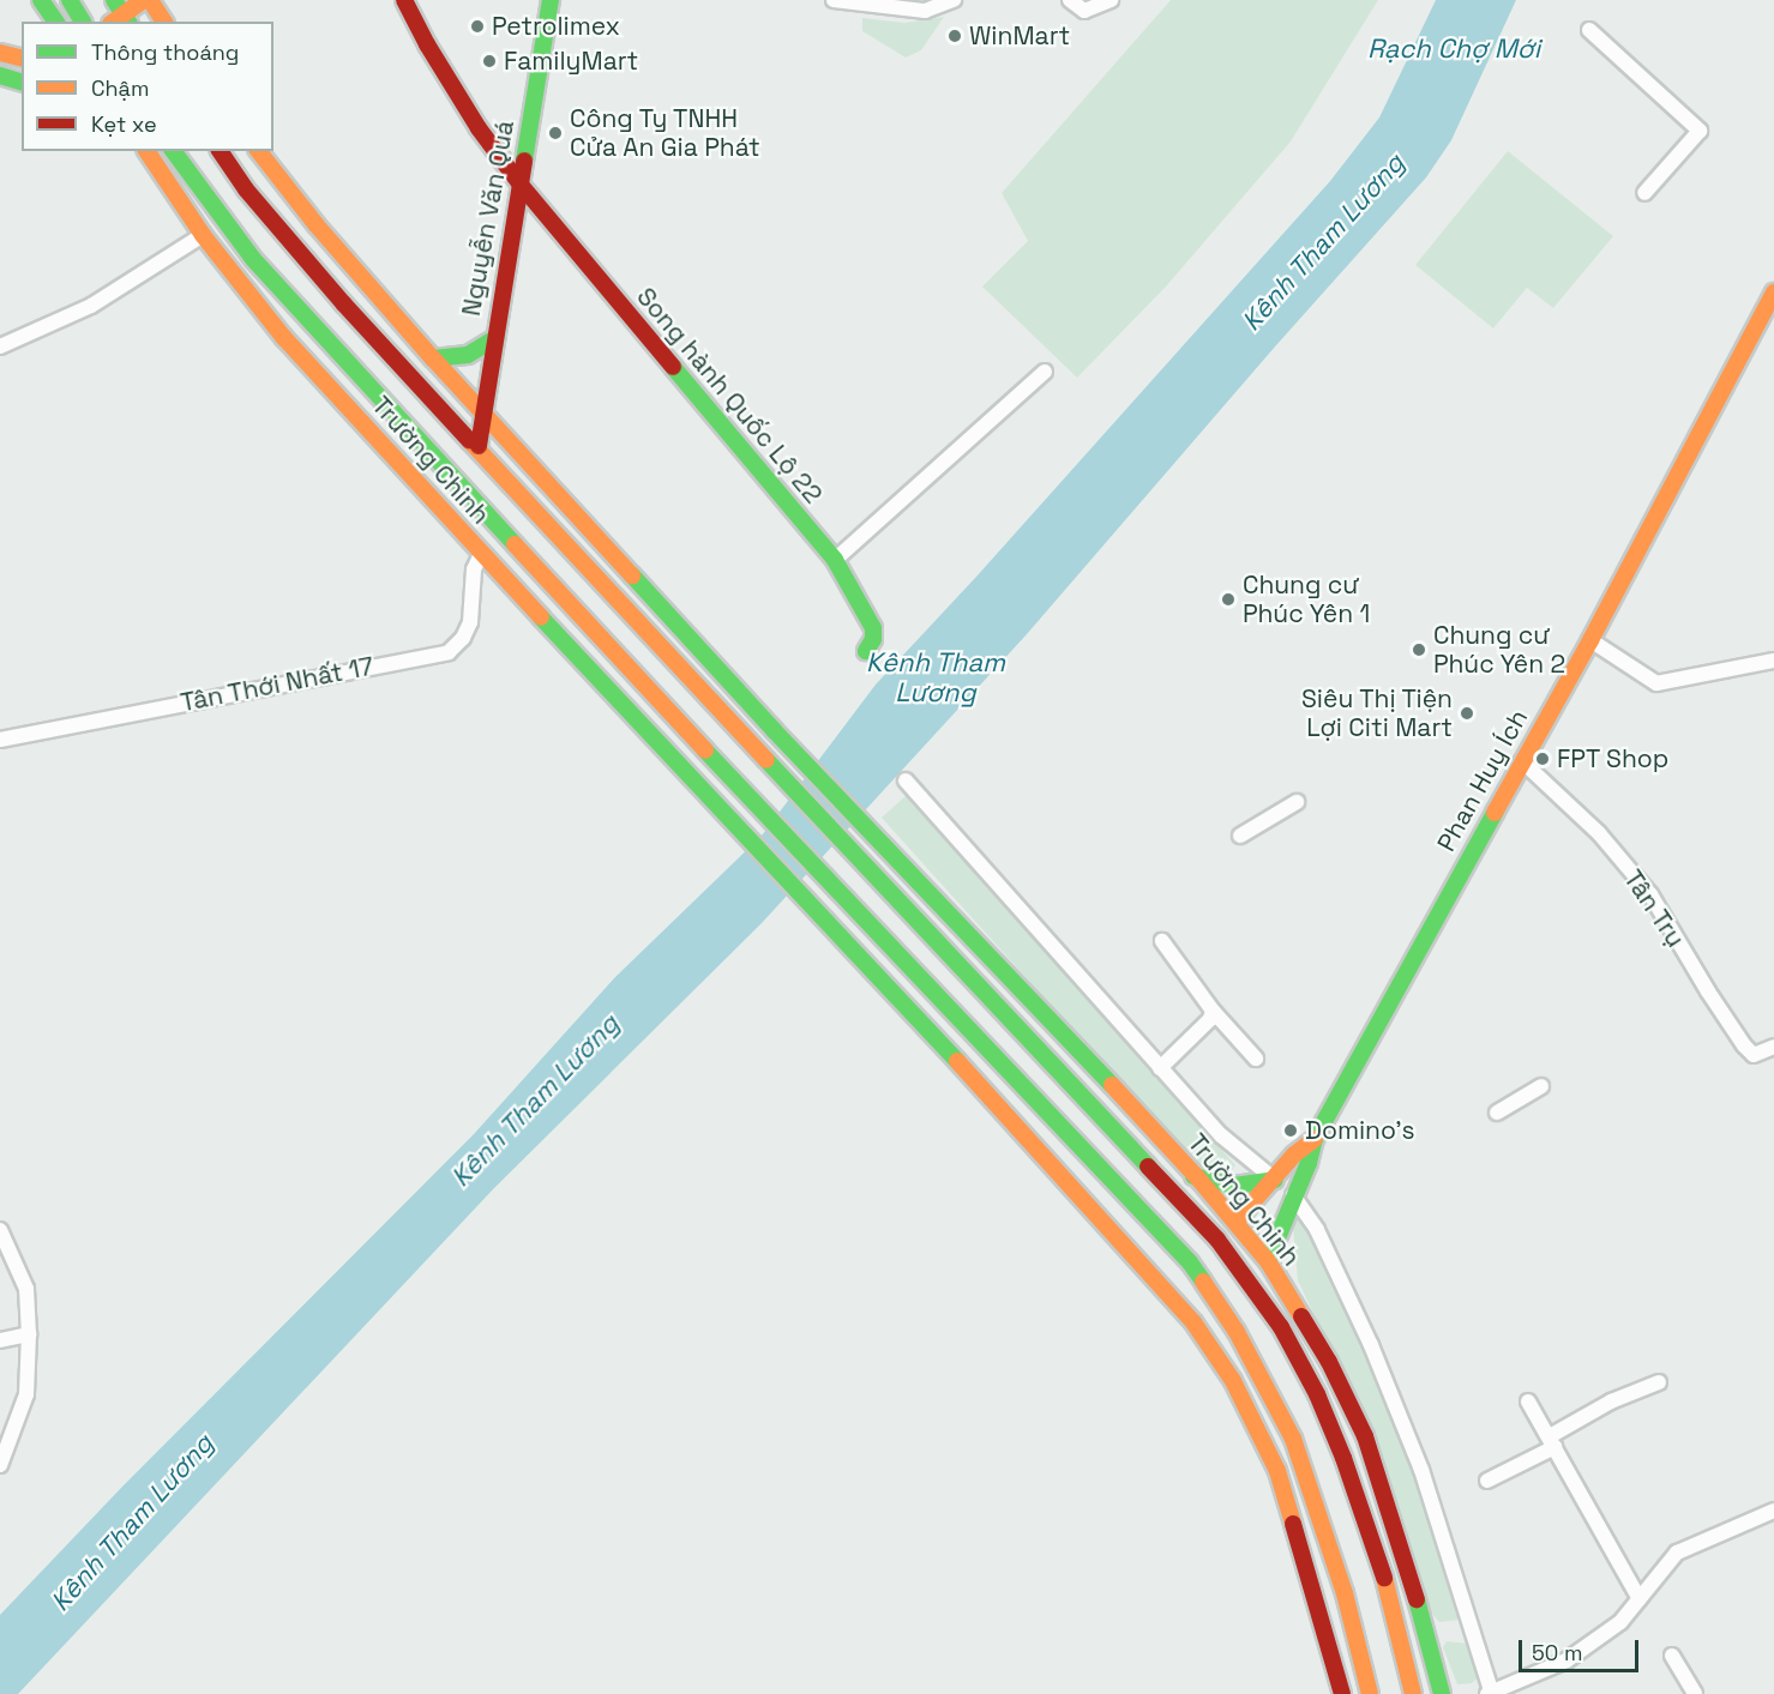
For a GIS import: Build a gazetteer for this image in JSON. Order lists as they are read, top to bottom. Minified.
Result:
{"streets":{"main road":["Nguyễn Văn Quá","Song hành Quốc Lộ 22","Trường Chinh","Phan Huy Ích"],"street":["Tân Thới Nhất 17","Tân Trụ"]},"crossings":[["Nguyễn Văn Quá","Song hành Quốc Lộ 22"],["Nguyễn Văn Quá","Trường Chinh"],["Trường Chinh","Tân Thới Nhất 17"],["Phan Huy Ích","Tân Trụ"]],"water":["Rạch Chợ Mới","Kênh Tham Lương"],"places":["Petrolimex","WinMart","FamilyMart","Công Ty TNHH Cửa An Gia Phát","Chung cư Phúc Yên 1","Chung cư Phúc Yên 2","Siêu Thị Tiện Lợi Citi Mart","FPT Shop","Domino's"],"legend":["Thông thoáng","Chậm","Kẹt xe"],"scale_bar":"50 m"}
